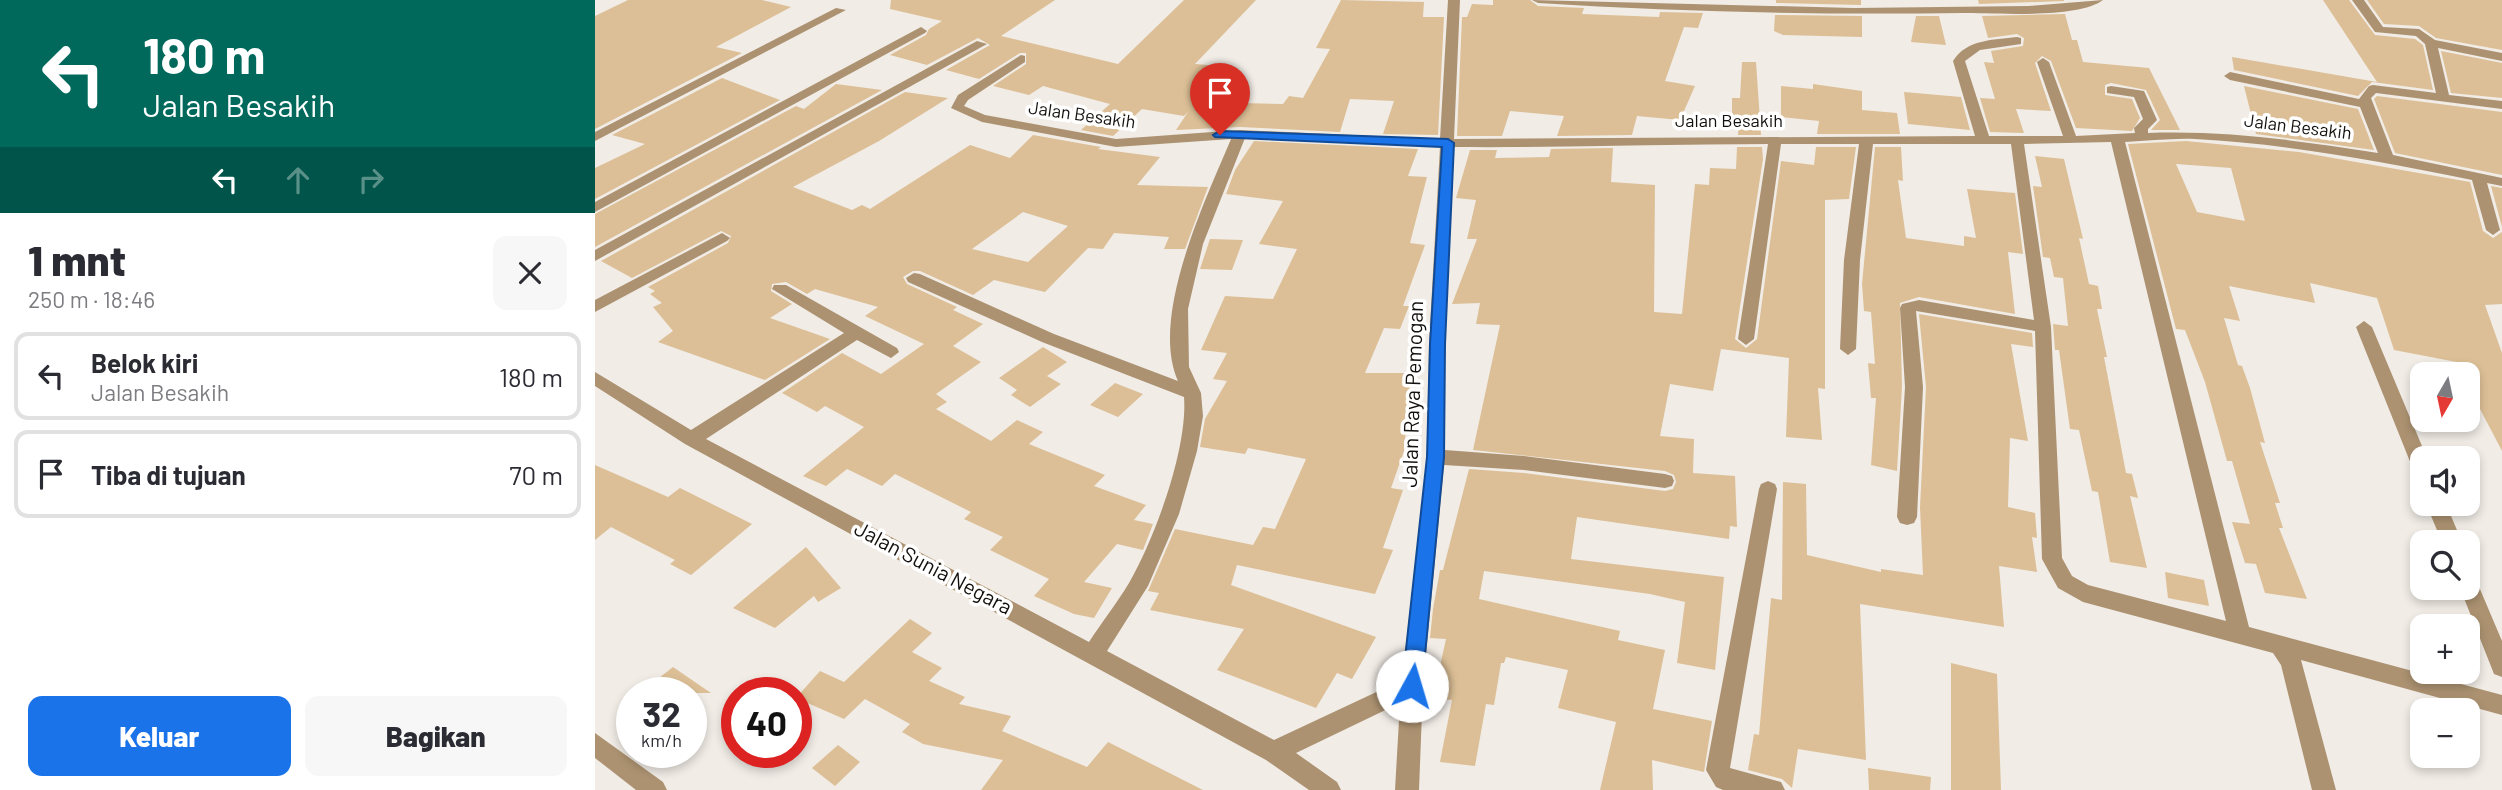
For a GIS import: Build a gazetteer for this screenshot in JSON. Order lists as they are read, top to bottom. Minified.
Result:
{"streets":{"street":["Jalan Besakih","Jalan Raya Pemogan","Jalan Sunia Negara"]},"crossings":[["Jalan Besakih","Jalan Raya Pemogan"]],"north":"bottom","page":{"turn":["180 m","Jalan Besakih"],"heading":["1 mnt","250 m · 18:46"],"list":[{"name":"Belok kiri","note":"Jalan Besakih","value":"180 m"},{"name":"Tiba di tujuan","value":"70 m"}],"map_buttons":["+","−"],"speed":"32 km/h","limit":"40","buttons":["Keluar","Bagikan"]}}
